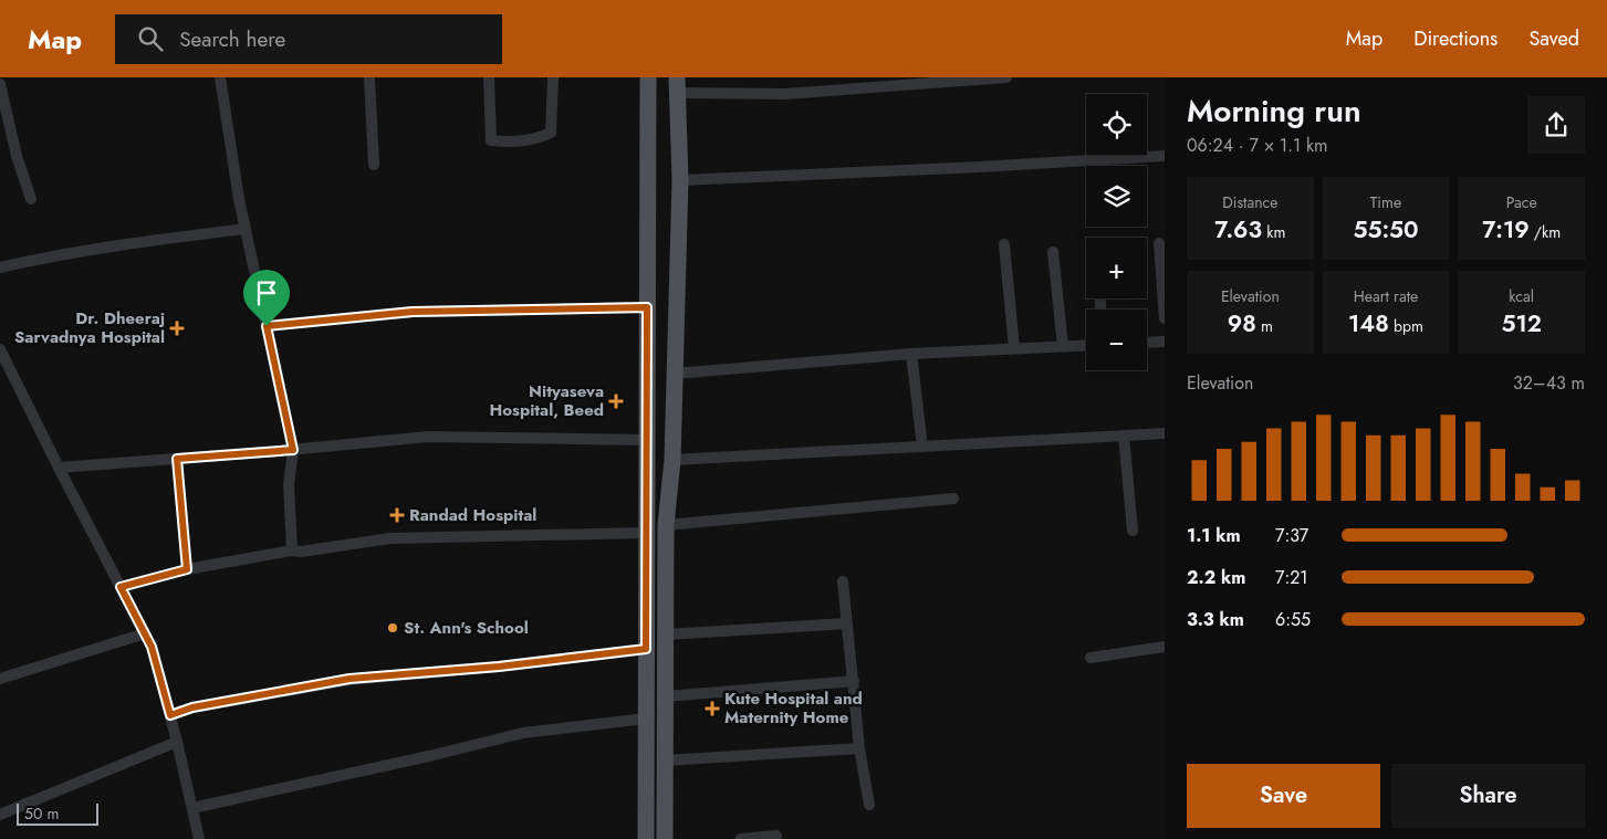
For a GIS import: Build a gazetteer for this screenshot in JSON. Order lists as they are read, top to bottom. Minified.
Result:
{"places":{"health":["Dr. Dheeraj Sarvadnya Hospital","Nityaseva Hospital, Beed","Randad Hospital","Kute Hospital and Maternity Home"],"other":["St. Ann's School"]},"scale_bar":"50 m","page":{"header":"Map","search":"Search here","nav":["Map","Directions","Saved"],"heading":["Morning run","06:24 · 7 × 1.1 km"],"map_buttons":["+","−"],"stats":[["Distance","7.63 km"],["Time","55:50"],["Pace","7:19 /km"],["Elevation","98 m"],["Heart rate","148 bpm"],["kcal","512"]],"chart":["Elevation","32–43 m"],"list":[{"name":"1.1 km","note":"7:37"},{"name":"2.2 km","note":"7:21"},{"name":"3.3 km","note":"6:55"}],"buttons":["Save","Share"],"scale":"50 m"}}
